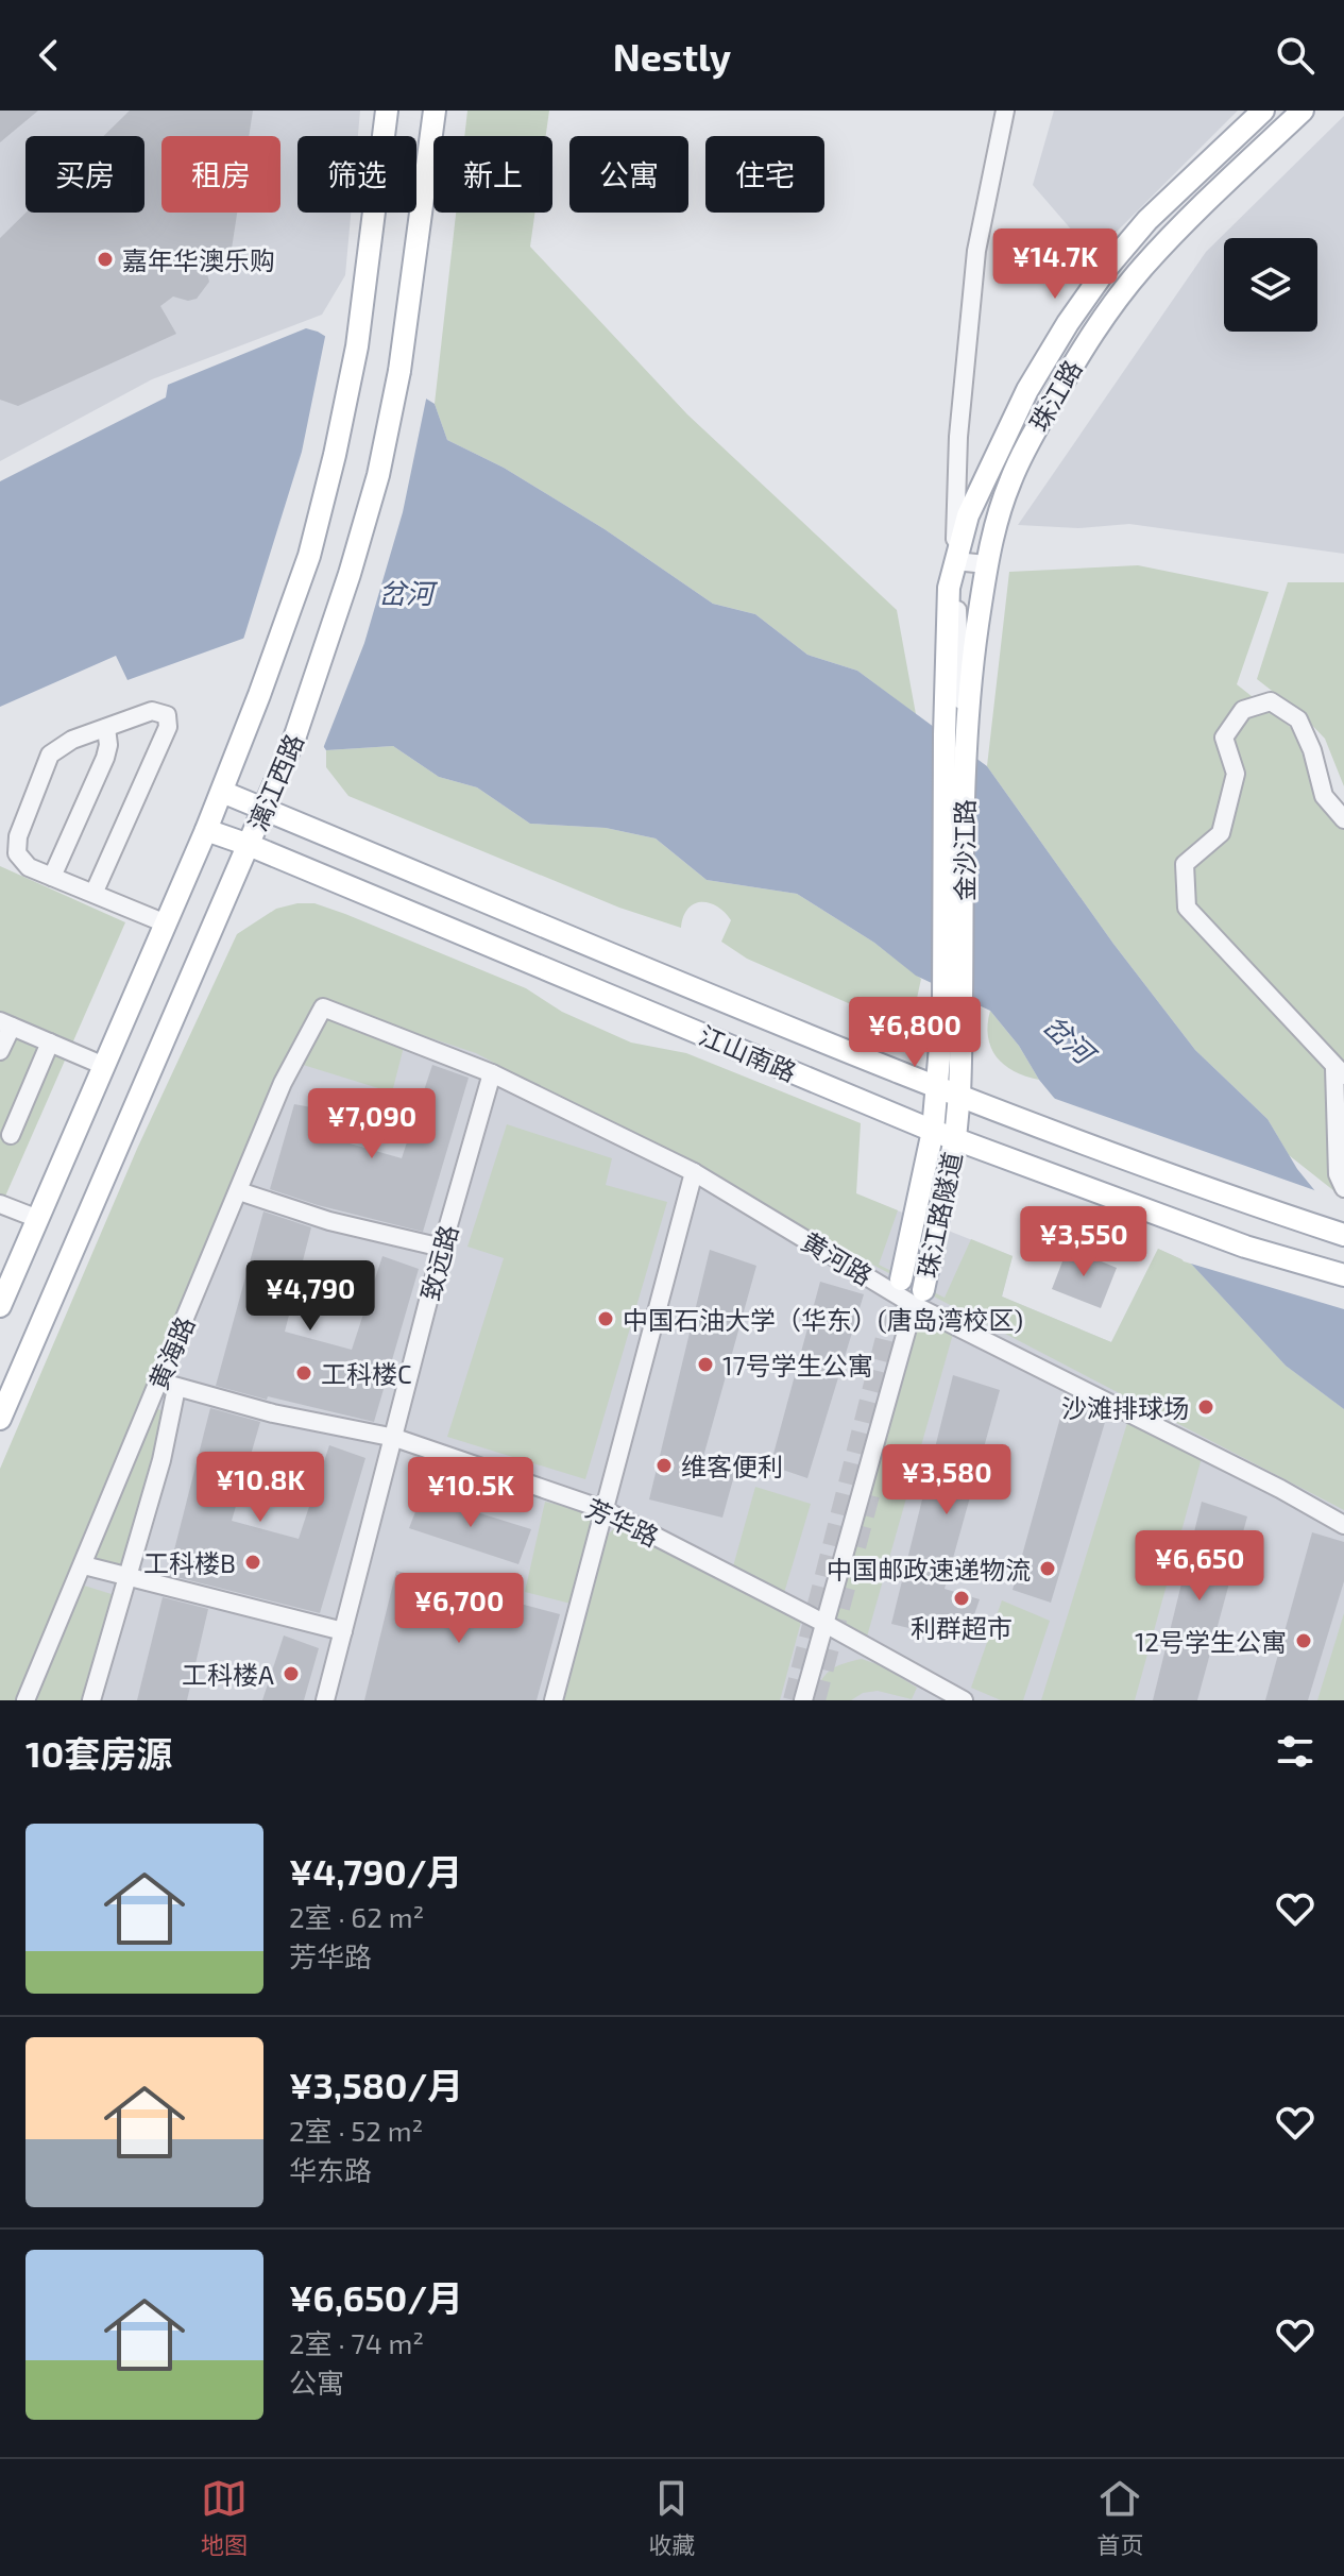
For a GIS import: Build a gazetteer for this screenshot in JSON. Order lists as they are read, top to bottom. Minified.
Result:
{"streets":{"main road":["珠江路","漓江西路","金沙江路","江山南路","珠江路隧道"],"street":["黄河路","致远路","黄海路","芳华路"]},"crossings":[["珠江路","金沙江路"],["漓江西路","江山南路"],["金沙江路","江山南路"],["金沙江路","珠江路隧道"],["江山南路","珠江路隧道"],["珠江路隧道","黄河路"],["黄河路","致远路"],["黄河路","黄海路"],["致远路","芳华路"],["黄海路","芳华路"]],"water":["岔河"],"places":["嘉年华澳乐购","中国石油大学（华东）(唐岛湾校区)","17号学生公寓","工科楼C","沙滩排球场","维客便利","工科楼B","中国邮政速递物流","利群超市","12号学生公寓","工科楼A"],"page":{"header":"Nestly","chip":["买房","租房","筛选","新上","公寓","住宅"],"price":["¥14.7K","¥6,800","¥7,090","¥3,550","¥4,790","¥3,580","¥10.8K","¥10.5K","¥6,650","¥6,700"],"heading":"10套房源","list":[{"name":"¥4,790/月","note":"2室 · 62 m² · 芳华路"},{"name":"¥3,580/月","note":"2室 · 52 m² · 华东路"},{"name":"¥6,650/月","note":"2室 · 74 m² · 公寓"}],"tabs":["地图","收藏","首页"]}}
